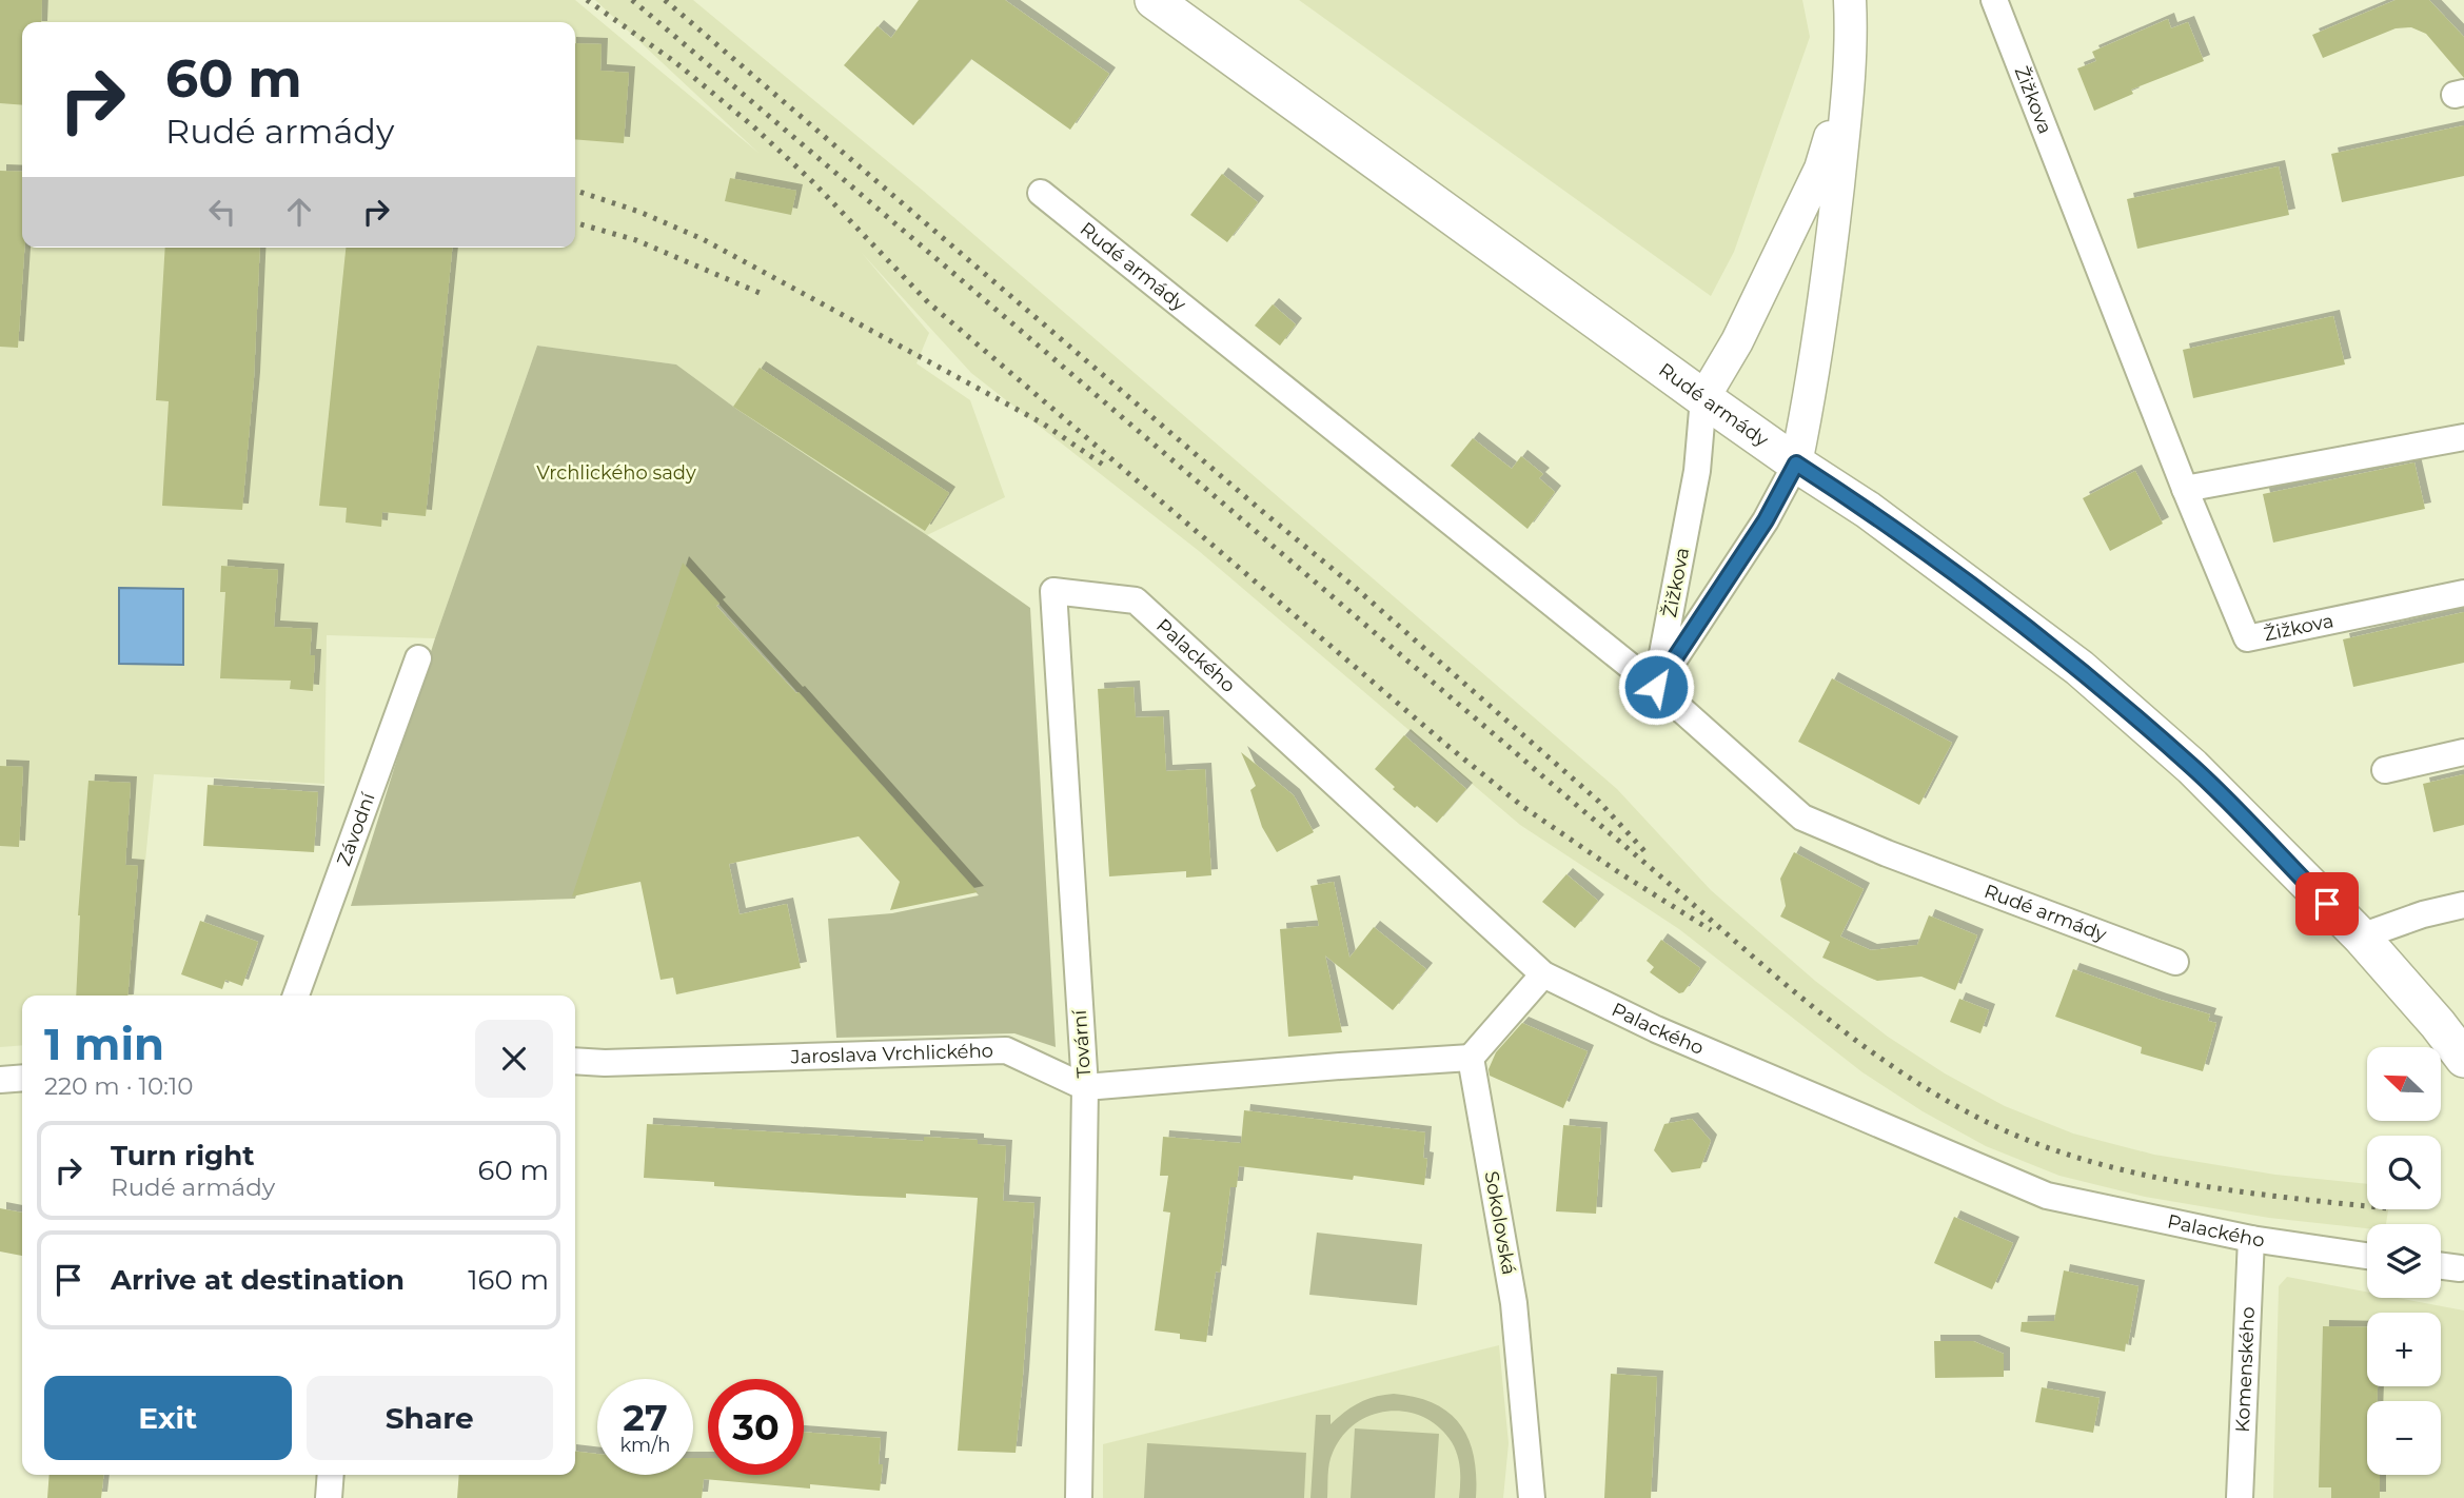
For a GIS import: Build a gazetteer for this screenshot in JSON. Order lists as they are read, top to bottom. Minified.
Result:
{"streets":{"main road":["Rudé armády"],"street":["Žižkova","Palackého","Závodní","Tovární","Jaroslava Vrchlického","Sokolovská","Komenského"]},"crossings":[["Žižkova","Rudé armády"],["Palackého","Tovární"],["Palackého","Komenského"],["Tovární","Jaroslava Vrchlického"],["Jaroslava Vrchlického","Sokolovská"]],"parks":["Vrchlického sady"],"north":"top left","page":{"turn":["60 m","Rudé armády"],"heading":["1 min","220 m · 10:10"],"map_buttons":["+","−"],"list":[{"name":"Turn right","note":"Rudé armády","value":"60 m"},{"name":"Arrive at destination","value":"160 m"}],"buttons":["Exit","Share"],"speed":"27 km/h","limit":"30"}}
